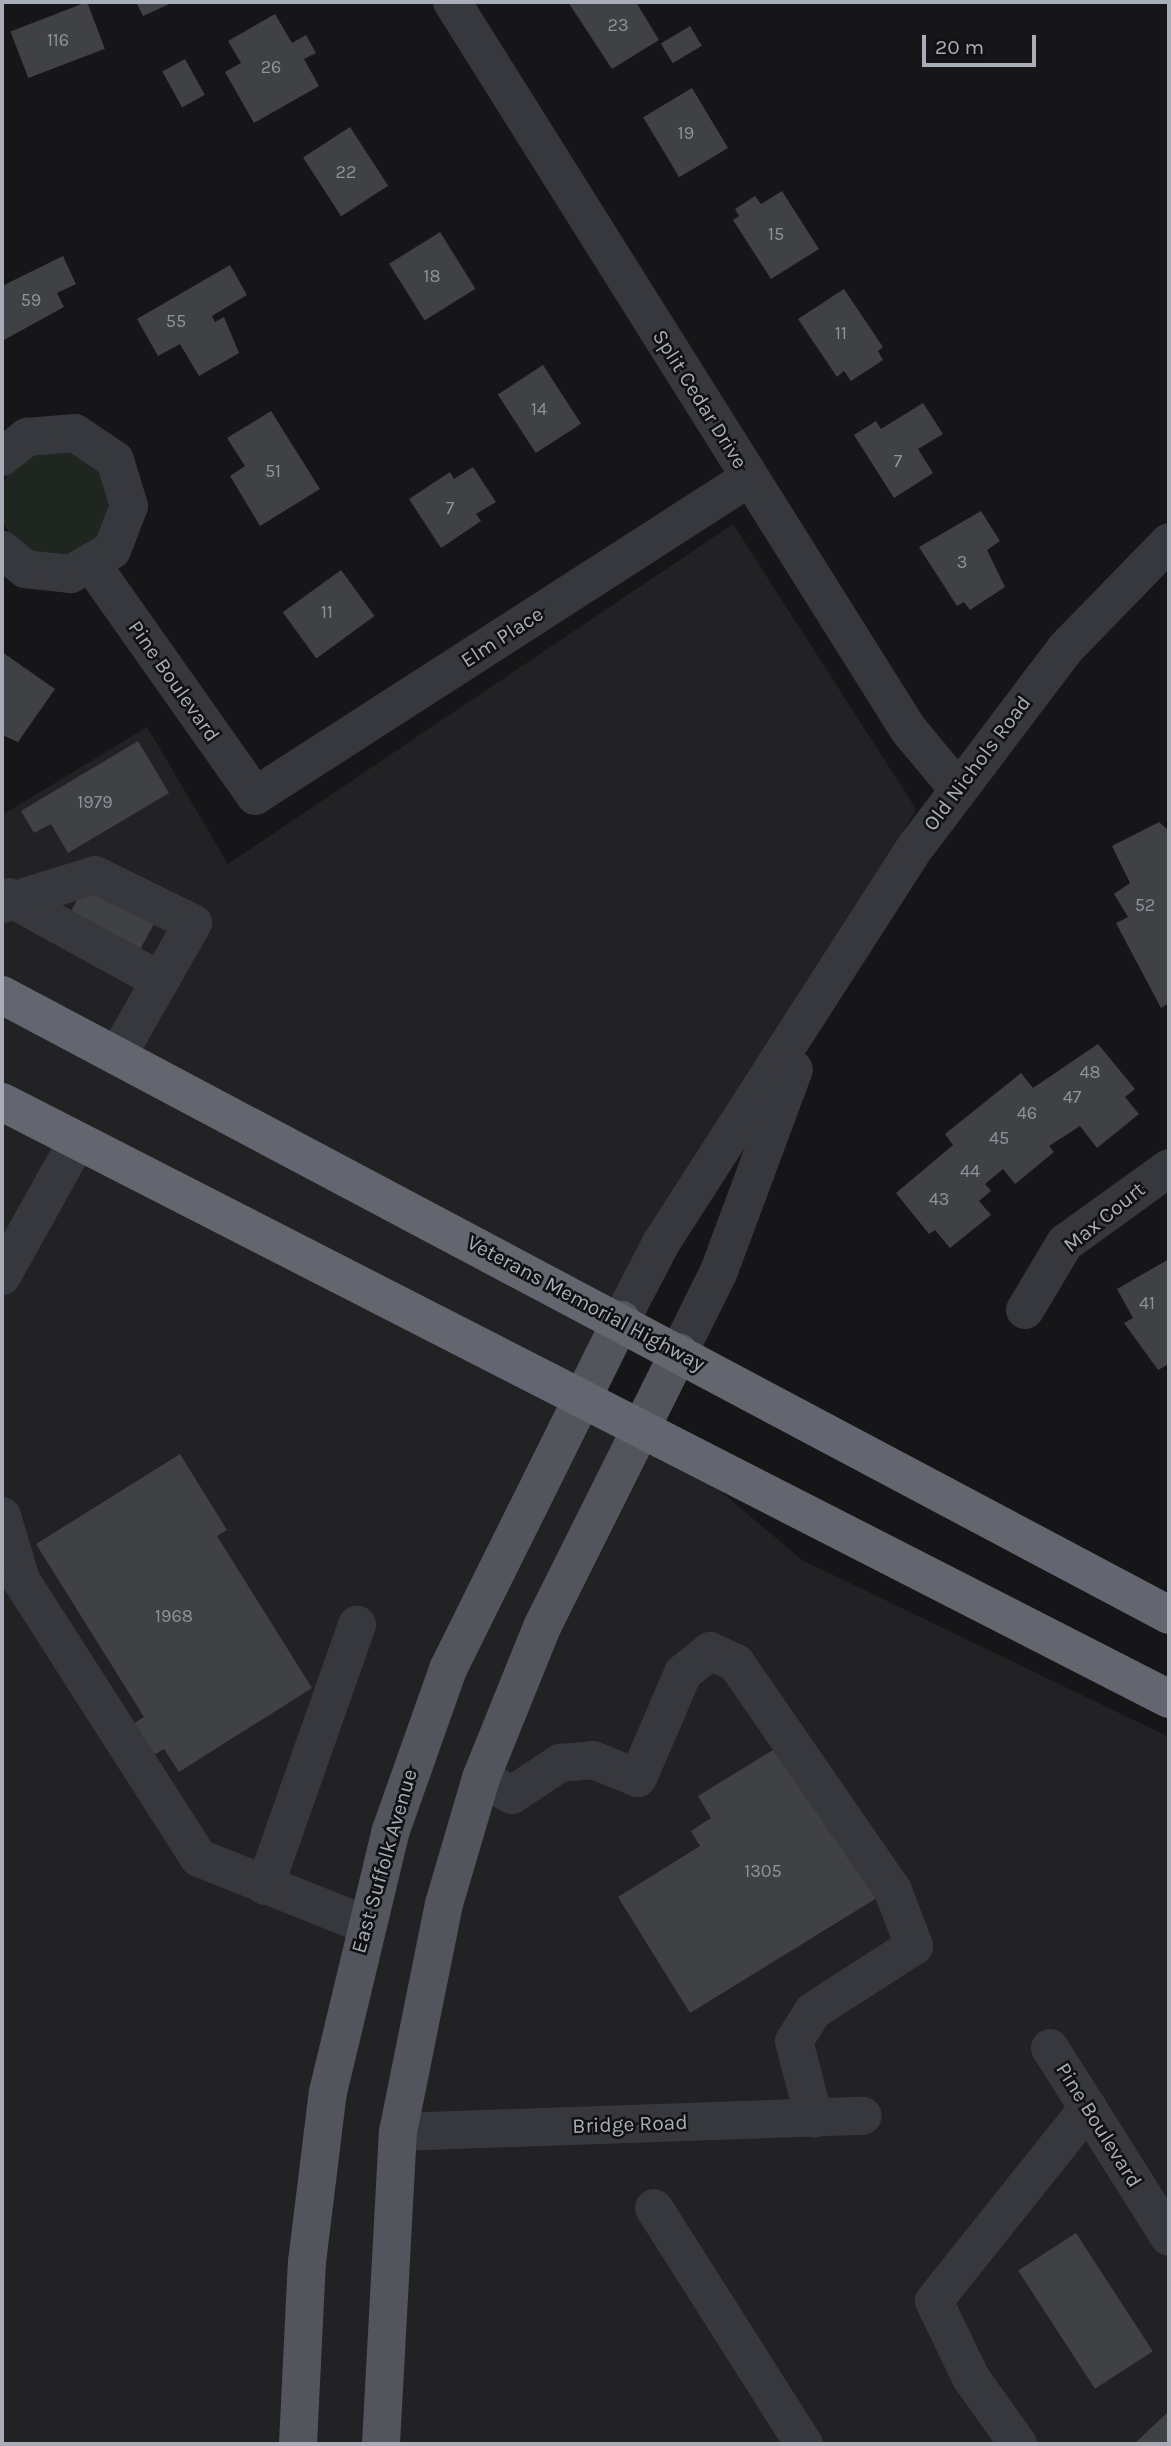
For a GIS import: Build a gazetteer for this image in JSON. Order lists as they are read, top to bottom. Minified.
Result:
{"streets":{"highway":["Veterans Memorial Highway"],"main road":["East Suffolk Avenue"],"street":["Split Cedar Drive","Elm Place","Pine Boulevard","Old Nichols Road","Max Court","Bridge Road"]},"crossings":[["Split Cedar Drive","Elm Place"],["Split Cedar Drive","Old Nichols Road"],["Elm Place","Pine Boulevard"],["Old Nichols Road","Veterans Memorial Highway"],["Old Nichols Road","East Suffolk Avenue"],["Veterans Memorial Highway","East Suffolk Avenue"]],"house_numbers":["23","116","26","19","22","15","18","59","55","11","14","7","51","7","3","11","1979","52","48","47","46","45","44","43","41","1968","1305"],"scale_bar":"20 m"}
